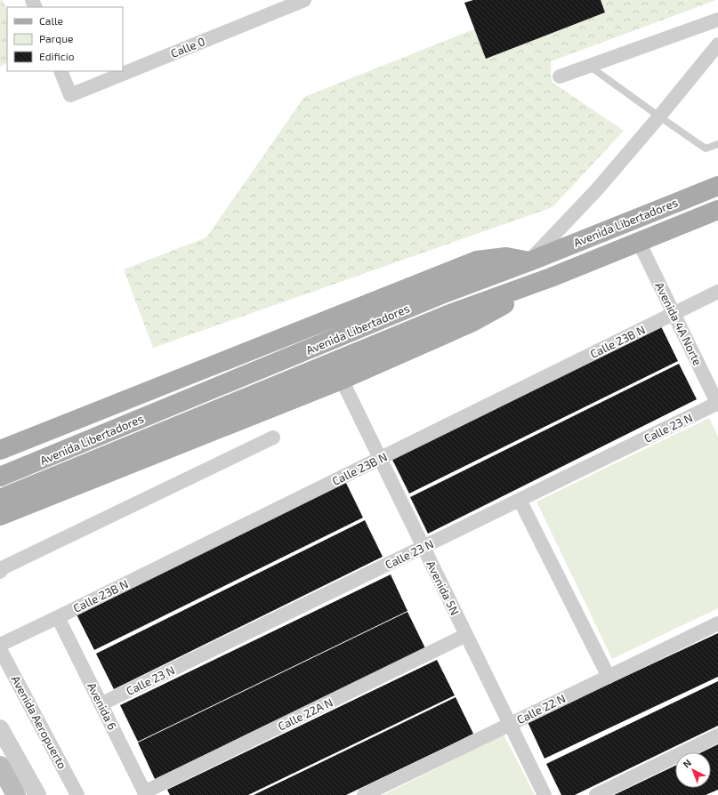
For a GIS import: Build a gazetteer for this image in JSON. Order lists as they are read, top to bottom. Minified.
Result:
{"streets":{"main road":["Avenida Libertadores"],"street":["Calle 0","Avenida 4A Norte","Calle 23B N","Calle 23 N","Avenida 5N","Avenida 6","Calle 22 N","Calle 22A N","Avenida Aeropuerto"]},"crossings":[["Avenida Libertadores","Avenida 4A Norte"],["Avenida 4A Norte","Calle 23B N"],["Avenida 4A Norte","Calle 23 N"],["Calle 23B N","Avenida 5N"],["Calle 23B N","Avenida 6"],["Calle 23 N","Avenida 5N"],["Calle 23 N","Avenida 6"],["Avenida 5N","Calle 22 N"],["Avenida 5N","Calle 22A N"],["Avenida 6","Calle 22A N"]],"legend":["Calle","Parque","Edificio"],"north":"top left"}
